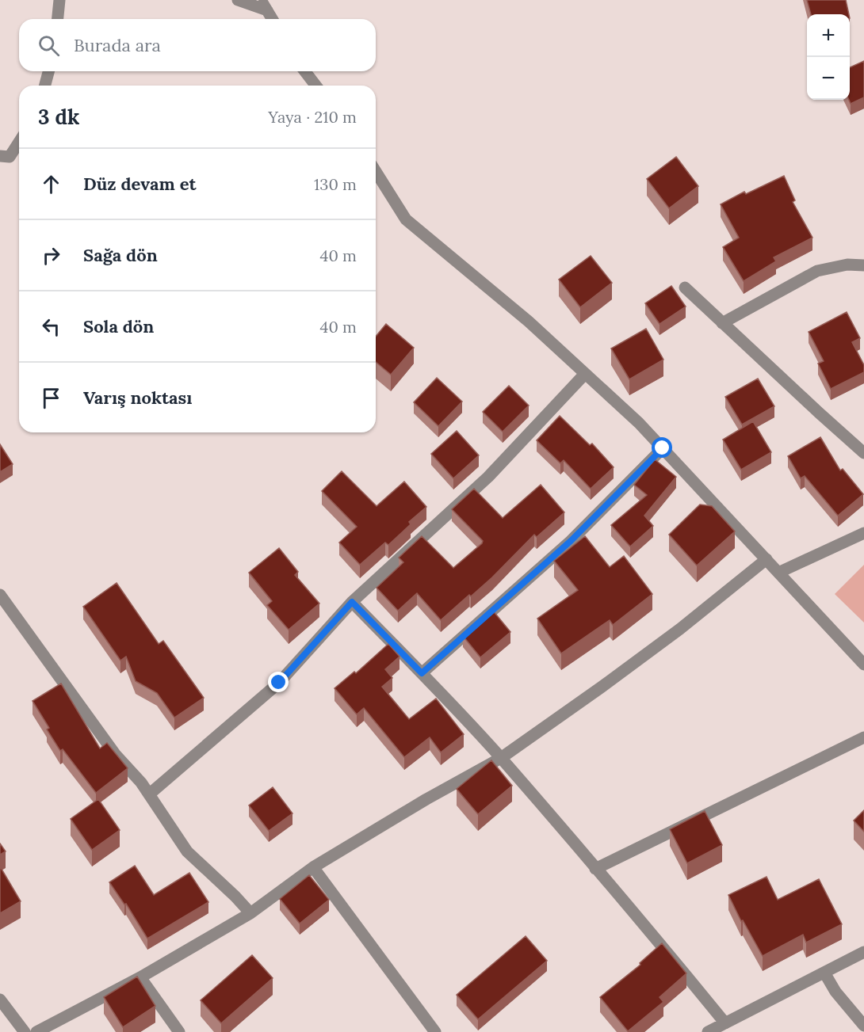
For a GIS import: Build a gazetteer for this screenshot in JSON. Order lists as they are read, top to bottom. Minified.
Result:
{"page":{"map_buttons":["+","−"],"search":"Burada ara","heading":["3 dk","Yaya · 210 m"],"list":[["Düz devam et","130 m"],["Sağa dön","40 m"],["Sola dön","40 m"],"Varış noktası"]}}
